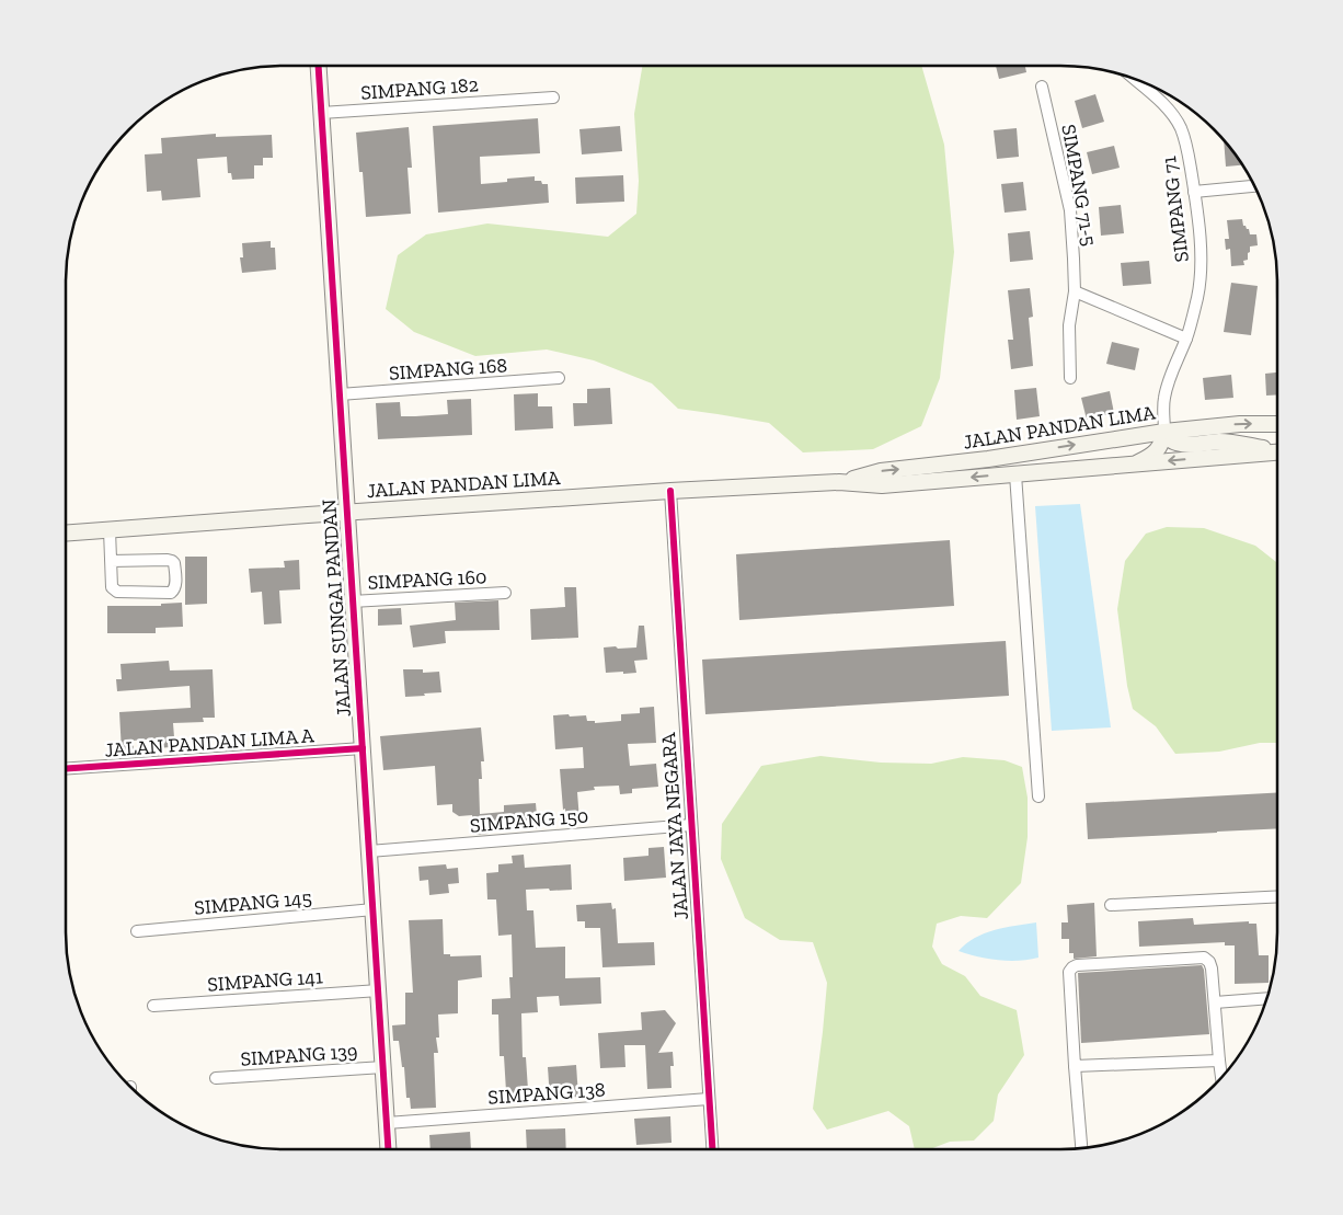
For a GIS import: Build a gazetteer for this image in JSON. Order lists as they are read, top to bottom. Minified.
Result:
{"streets":{"main road":["JALAN PANDAN LIMA","JALAN SUNGAI PANDAN"],"street":["SIMPANG 182","SIMPANG 71-5","SIMPANG 71","SIMPANG 168","SIMPANG 160","JALAN PANDAN LIMA A","SIMPANG 150","JALAN JAYA NEGARA","SIMPANG 145","SIMPANG 141","SIMPANG 139","SIMPANG 138"]},"crossings":[["SIMPANG 182","JALAN SUNGAI PANDAN"],["SIMPANG 71","JALAN PANDAN LIMA"],["SIMPANG 168","JALAN SUNGAI PANDAN"],["JALAN PANDAN LIMA","JALAN SUNGAI PANDAN"],["JALAN PANDAN LIMA","JALAN JAYA NEGARA"],["SIMPANG 160","JALAN SUNGAI PANDAN"],["JALAN SUNGAI PANDAN","JALAN PANDAN LIMA A"],["JALAN SUNGAI PANDAN","SIMPANG 150"],["JALAN SUNGAI PANDAN","SIMPANG 145"],["JALAN SUNGAI PANDAN","SIMPANG 141"],["JALAN SUNGAI PANDAN","SIMPANG 139"],["JALAN SUNGAI PANDAN","SIMPANG 138"],["SIMPANG 150","JALAN JAYA NEGARA"],["JALAN JAYA NEGARA","SIMPANG 138"]]}
